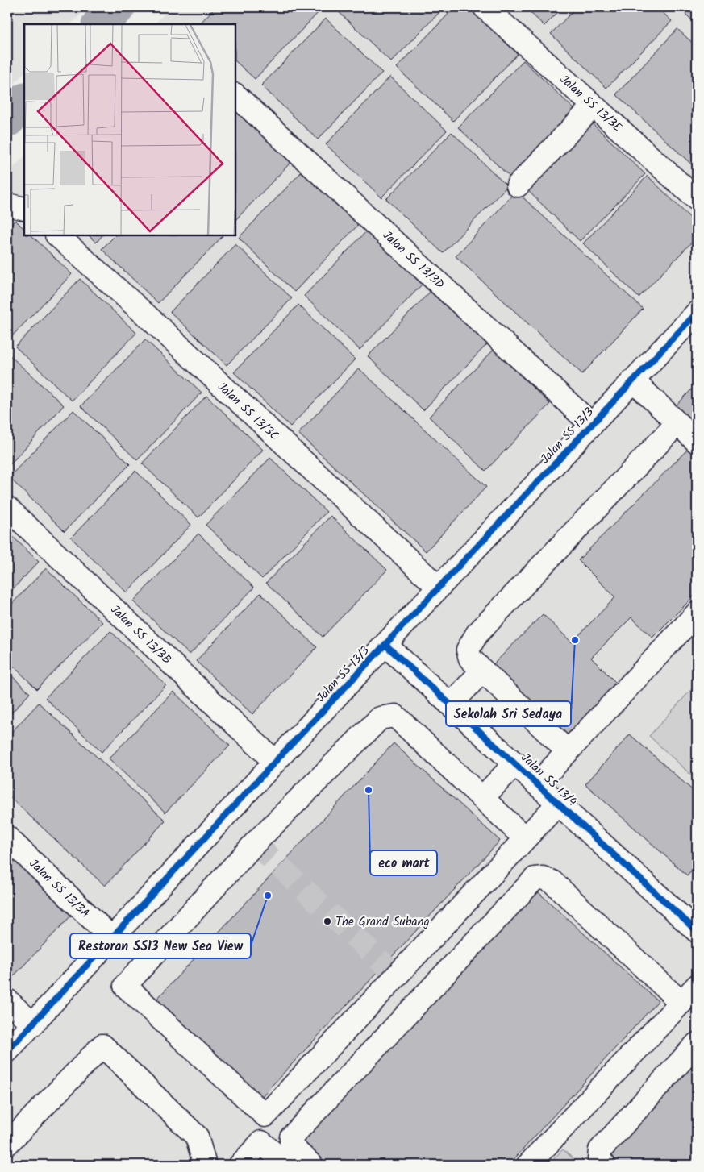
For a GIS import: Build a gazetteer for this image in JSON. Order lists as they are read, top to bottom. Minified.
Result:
{"streets":{"street":["Jalan SS 13/3E","Jalan SS 13/3D","Jalan SS 13/3C","Jalan SS 13/3","Jalan SS 13/3B","Jalan SS 13/4","Jalan SS 13/3A"]},"crossings":[["Jalan SS 13/3D","Jalan SS 13/3"],["Jalan SS 13/3C","Jalan SS 13/3"],["Jalan SS 13/3","Jalan SS 13/3B"],["Jalan SS 13/3","Jalan SS 13/4"],["Jalan SS 13/3","Jalan SS 13/3A"]],"places":["Sekolah Sri Sedaya","eco mart","Restoran SS13 New Sea View","The Grand Subang"]}
